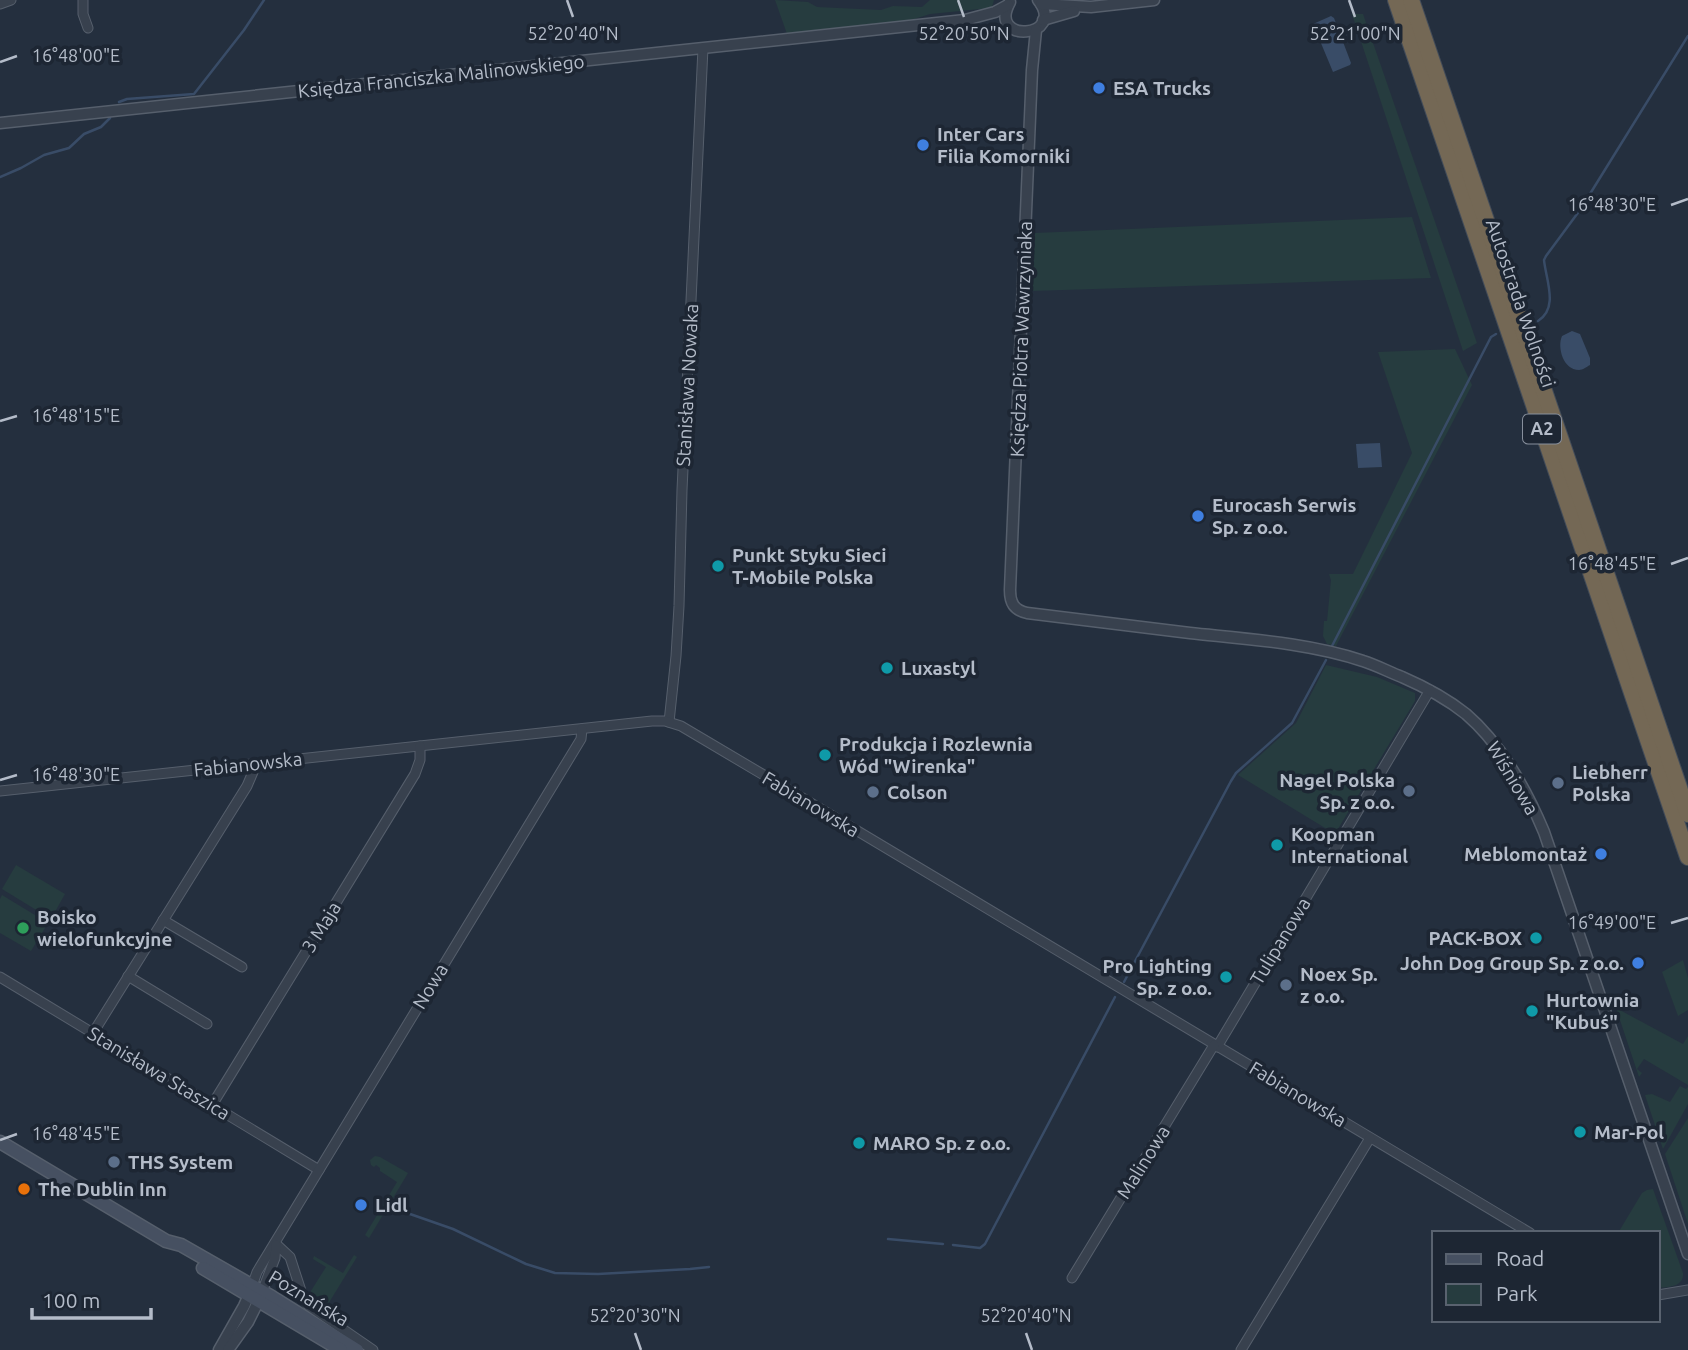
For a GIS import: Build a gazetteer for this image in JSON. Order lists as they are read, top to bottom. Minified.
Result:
{"streets":{"highway":["Autostrada Wolności","A2"],"main road":["Poznańska"],"street":["Księdza Franciszka Malinowskiego","Księdza Piotra Wawrzyniaka","Stanisława Nowaka","Fabianowska","Wiśniowa","3 Maja","Tulipanowa","Nowa","Stanisława Staszica","Malinowa"]},"crossings":[["Księdza Franciszka Malinowskiego","Stanisława Nowaka"],["Księdza Piotra Wawrzyniaka","Wiśniowa"],["Stanisława Nowaka","Fabianowska"],["Fabianowska","3 Maja"],["Fabianowska","Tulipanowa"],["Fabianowska","Nowa"],["Fabianowska","Malinowa"],["Wiśniowa","Tulipanowa"],["3 Maja","Stanisława Staszica"],["Tulipanowa","Malinowa"],["Nowa","Stanisława Staszica"],["Nowa","Poznańska"]],"places":["ESA Trucks","Inter Cars Filia Komorniki","Eurocash Serwis Sp. z o.o.","Punkt Styku Sieci T-Mobile Polska","Luxastyl","Produkcja i Rozlewnia Wód \"Wirenka\"","Liebherr Polska","Nagel Polska Sp. z o.o.","Colson","Koopman International","Meblomontaż","Boisko wielofunkcyjne","PACK-BOX","John Dog Group Sp. z o.o.","Pro Lighting Sp. z o.o.","Noex Sp. z o.o.","Hurtownia \"Kubuś\"","Mar-Pol","MARO Sp. z o.o.","THS System","The Dublin Inn","Lidl"],"legend":["Road","Park"],"scale_bar":"100 m","coordinates":["52°20'40\"N","52°20'50\"N","52°21'00\"N","16°48'00\"E","16°48'30\"E","16°48'15\"E","16°48'45\"E","16°49'00\"E","52°20'30\"N"]}
